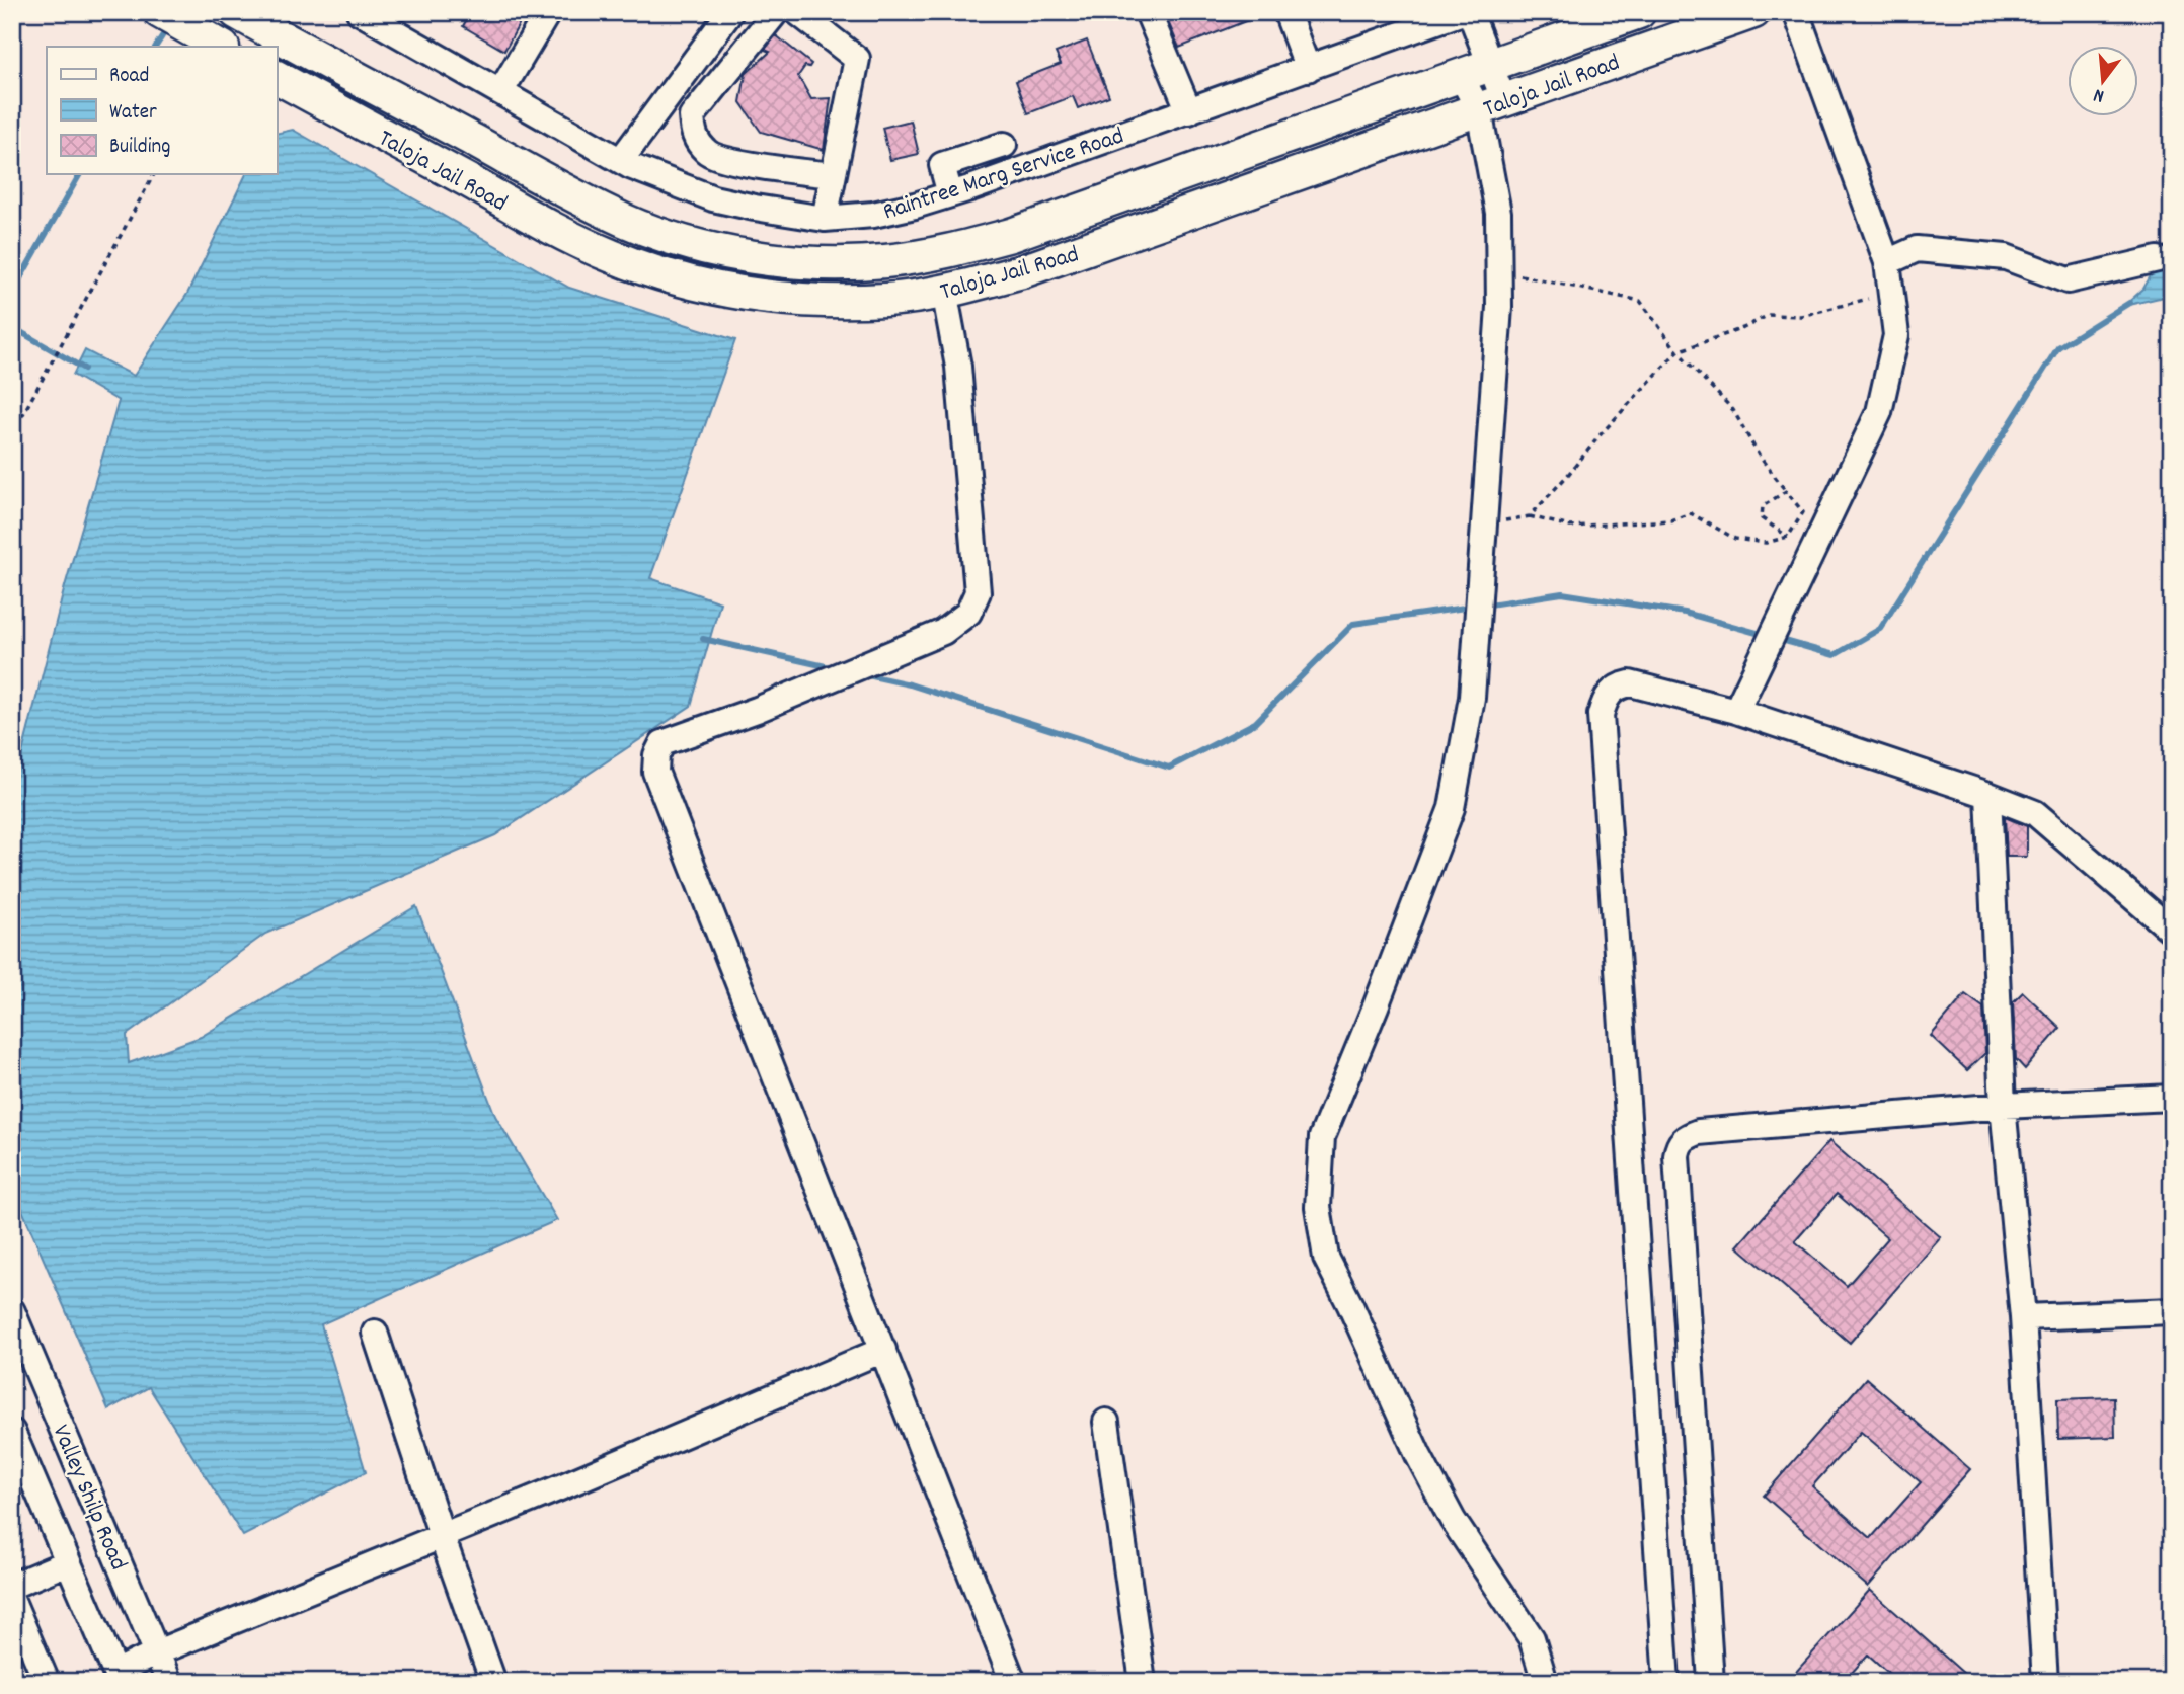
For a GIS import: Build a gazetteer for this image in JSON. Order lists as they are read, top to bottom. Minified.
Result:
{"streets":{"main road":["Taloja Jail Road"],"street":["Raintree Marg Service Road","Valley Shilp Road"]},"legend":["Road","Water","Building"],"north":"bottom"}
